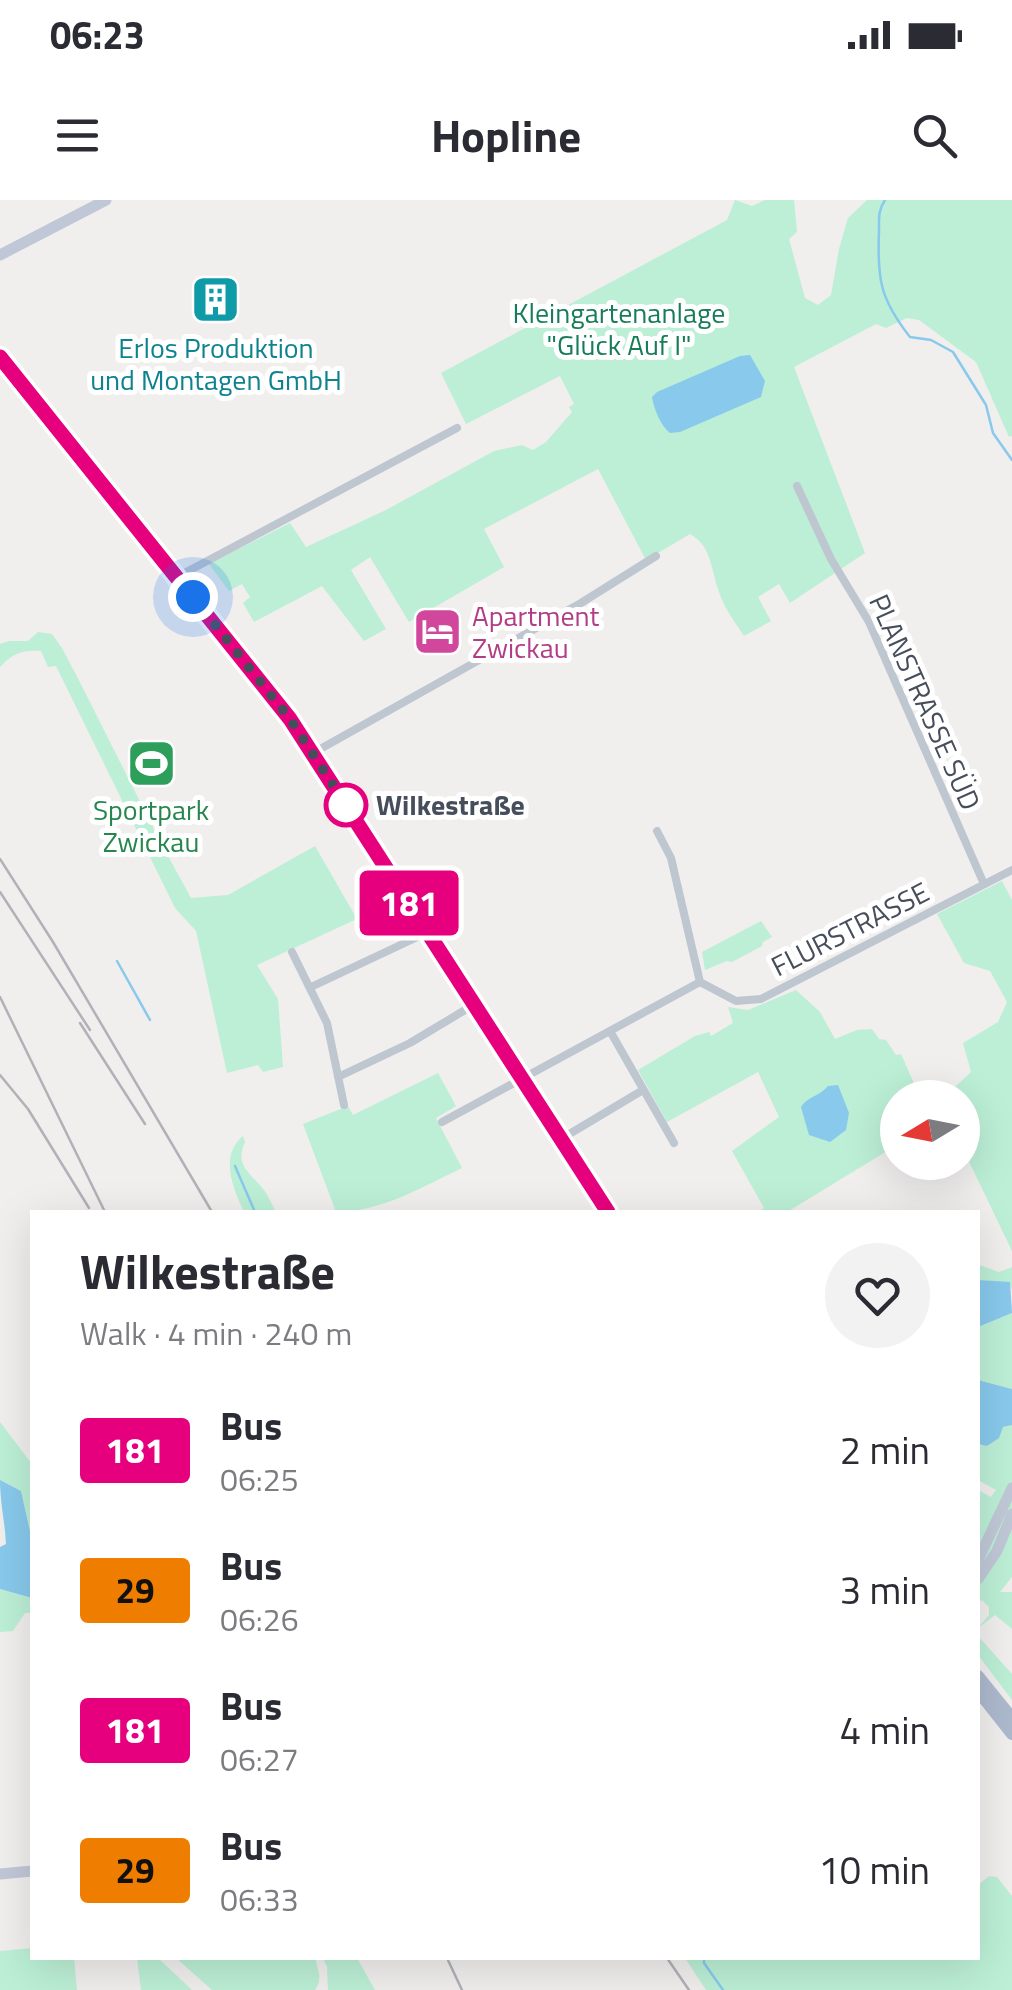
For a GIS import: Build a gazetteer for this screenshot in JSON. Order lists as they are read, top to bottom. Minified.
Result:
{"streets":{"street":["PLANSTRASSE SÜD","FLURSTRASSE"]},"crossings":[["PLANSTRASSE SÜD","FLURSTRASSE"]],"parks":["Kleingartenanlage \"Glück Auf I\""],"places":{"building":["Erlos Produktion und Montagen GmbH"],"hotel":["Apartment Zwickau"],"sports":["Sportpark Zwickau"],"other":["Wilkestraße"]},"lines":["bus line 181"],"north":"left","page":{"status":"06:23","header":"Hopline","on_map":"181","heading":["Wilkestraße","Walk · 4 min · 240 m"],"list":[{"mark":"181","name":"Bus","note":"06:25","value":"2 min"},{"mark":"29","name":"Bus","note":"06:26","value":"3 min"},{"mark":"181","name":"Bus","note":"06:27","value":"4 min"},{"mark":"29","name":"Bus","note":"06:33","value":"10 min"}]}}
